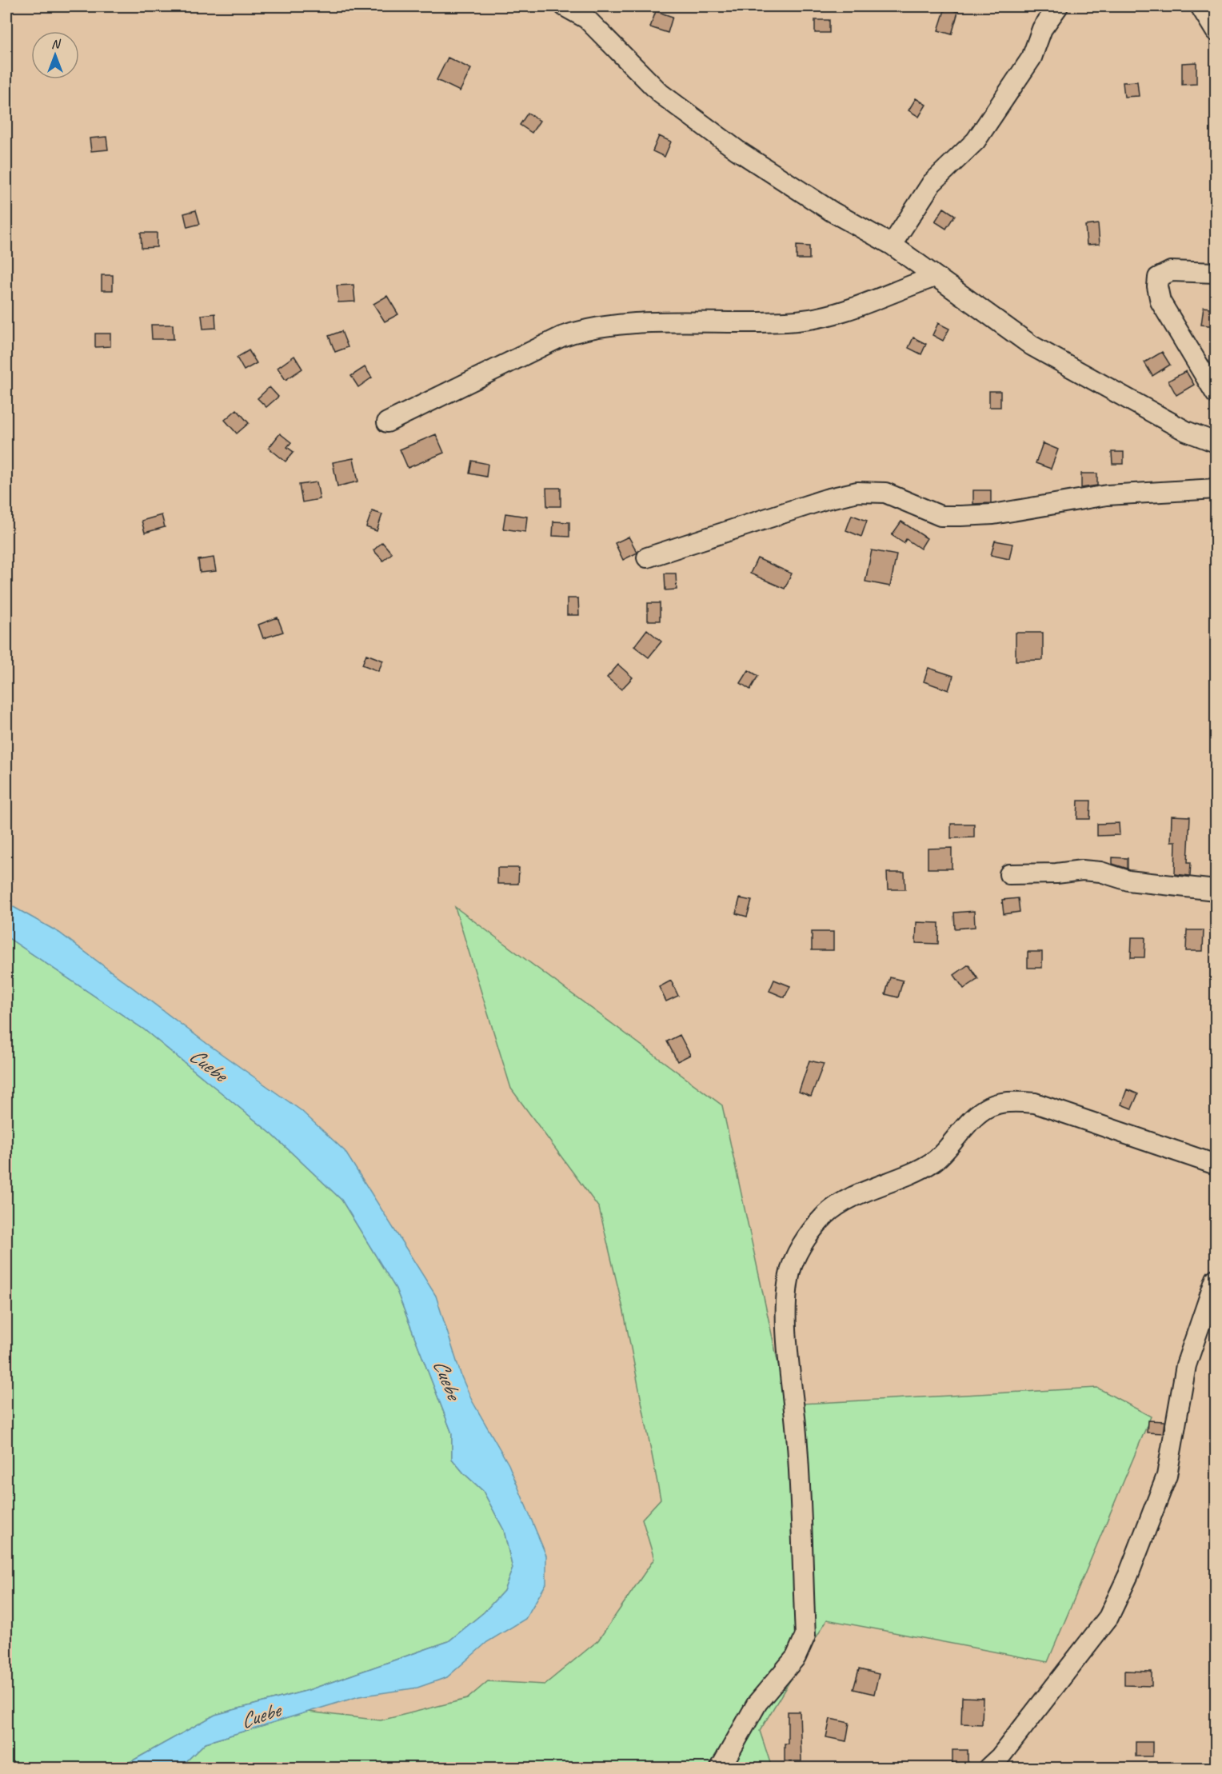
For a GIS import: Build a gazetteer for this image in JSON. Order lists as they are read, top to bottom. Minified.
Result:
{"water":["Cuebe"],"north":"top"}
